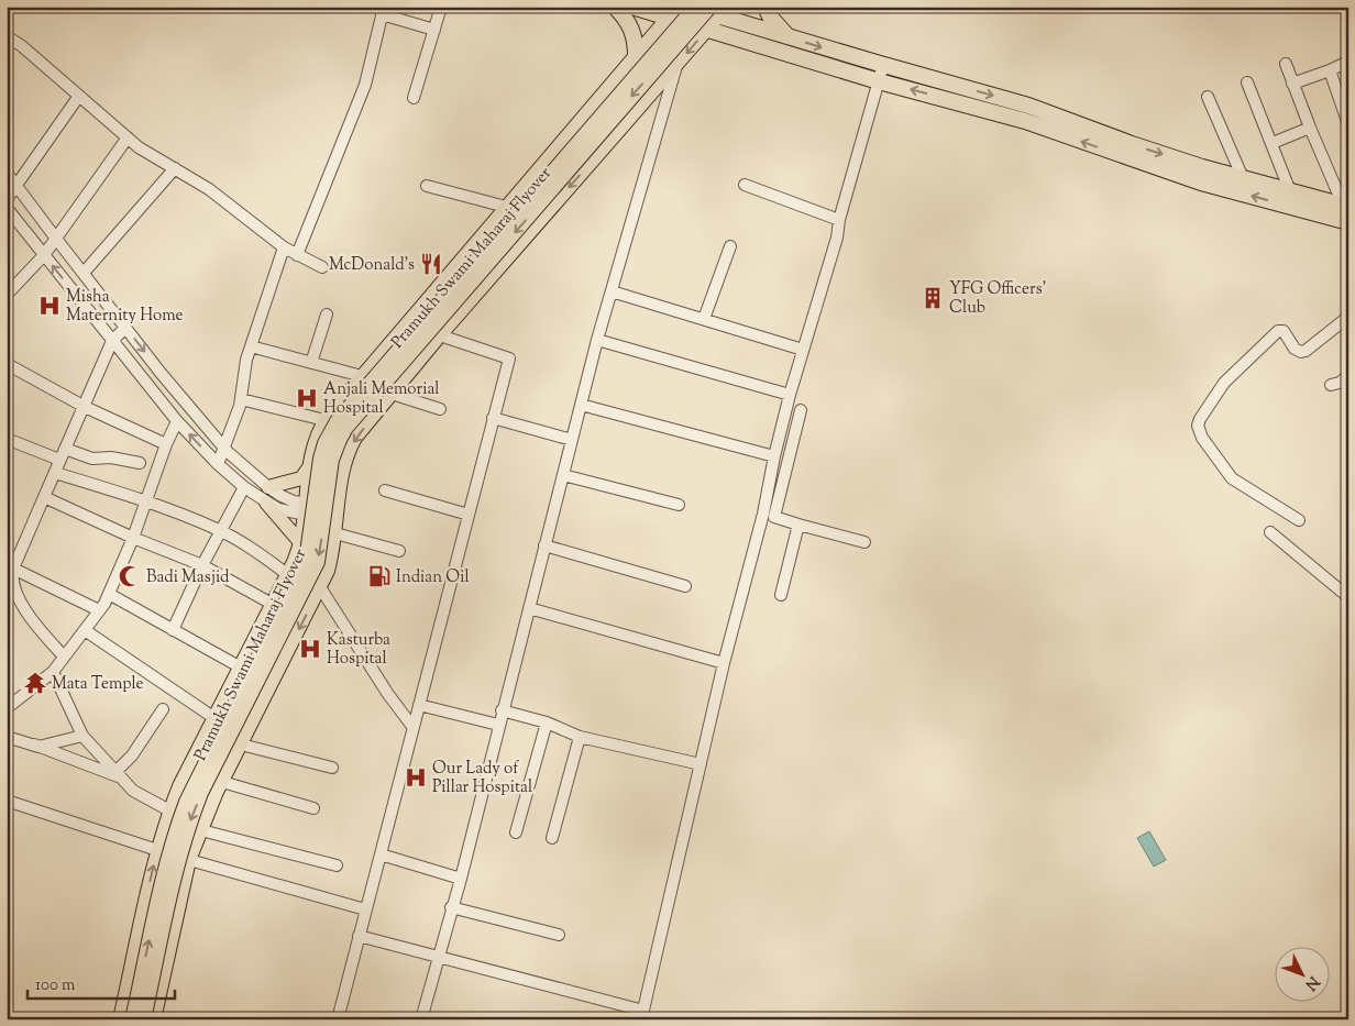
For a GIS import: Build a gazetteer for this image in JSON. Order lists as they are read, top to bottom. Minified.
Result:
{"streets":{"main road":["Pramukh Swami Maharaj Flyover"]},"places":{"restaurant":["McDonald's"],"building":["YFG Officers' Club"],"hospital":["Misha Maternity Home","Anjali Memorial Hospital","Kasturba Hospital","Our Lady of Pillar Hospital"],"mosque":["Badi Masjid"],"fuel station":["Indian Oil"],"temple":["Mata Temple"]},"scale_bar":"100 m","north":"bottom right"}
